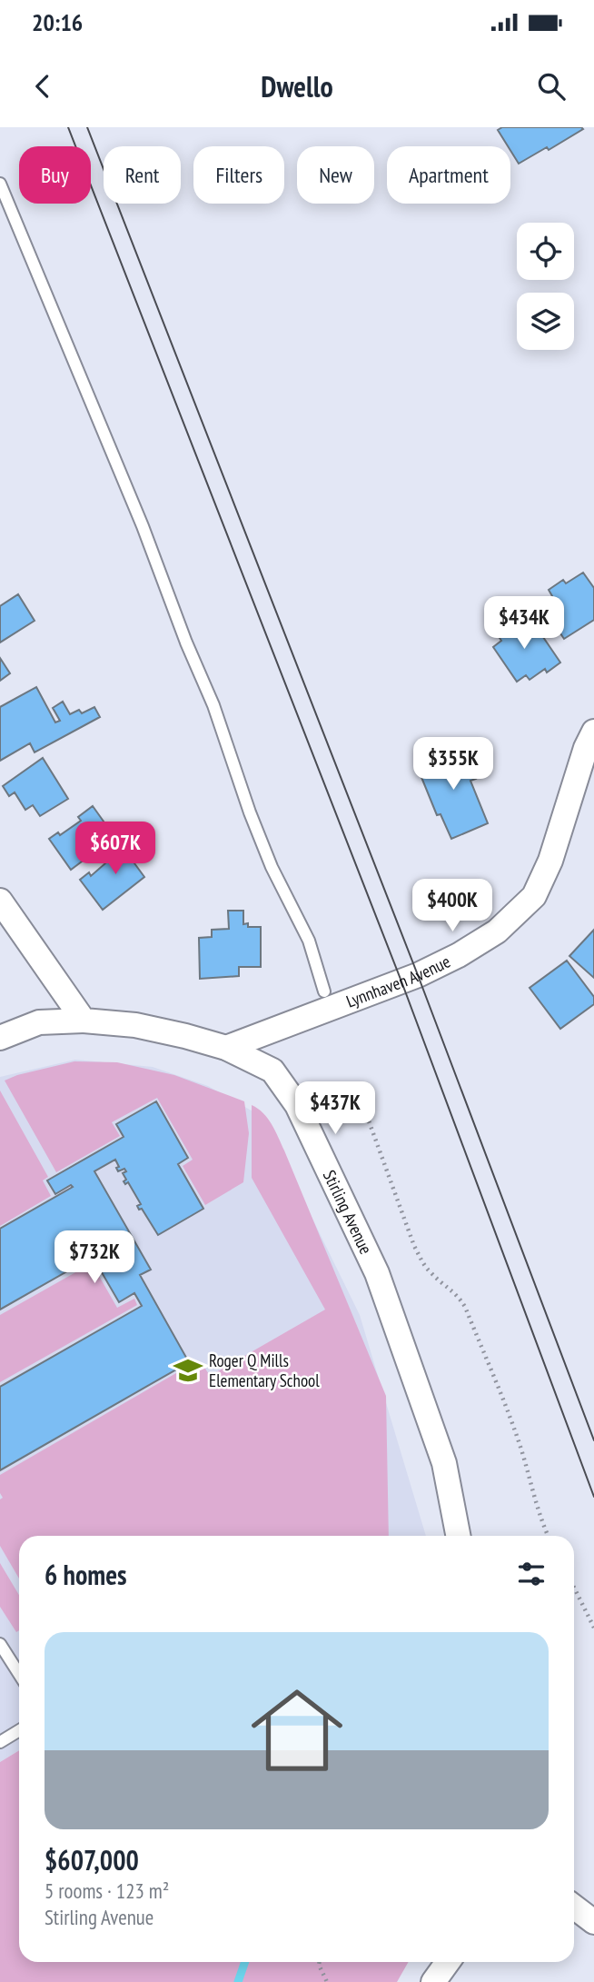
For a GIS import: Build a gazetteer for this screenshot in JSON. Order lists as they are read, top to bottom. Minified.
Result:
{"streets":{"street":["Lynnhaven Avenue","Stirling Avenue"]},"crossings":[["Lynnhaven Avenue","Stirling Avenue"]],"places":{"school or university":["Roger Q Mills Elementary School"]},"page":{"status":"20:16","header":"Dwello","chip":["Buy","Rent","Filters","New","Apartment"],"price":["$434K","$355K","$607K","$400K","$437K","$732K"],"heading":"6 homes","list":[{"name":"$607,000","note":"5 rooms · 123 m² · Stirling Avenue"}]}}
